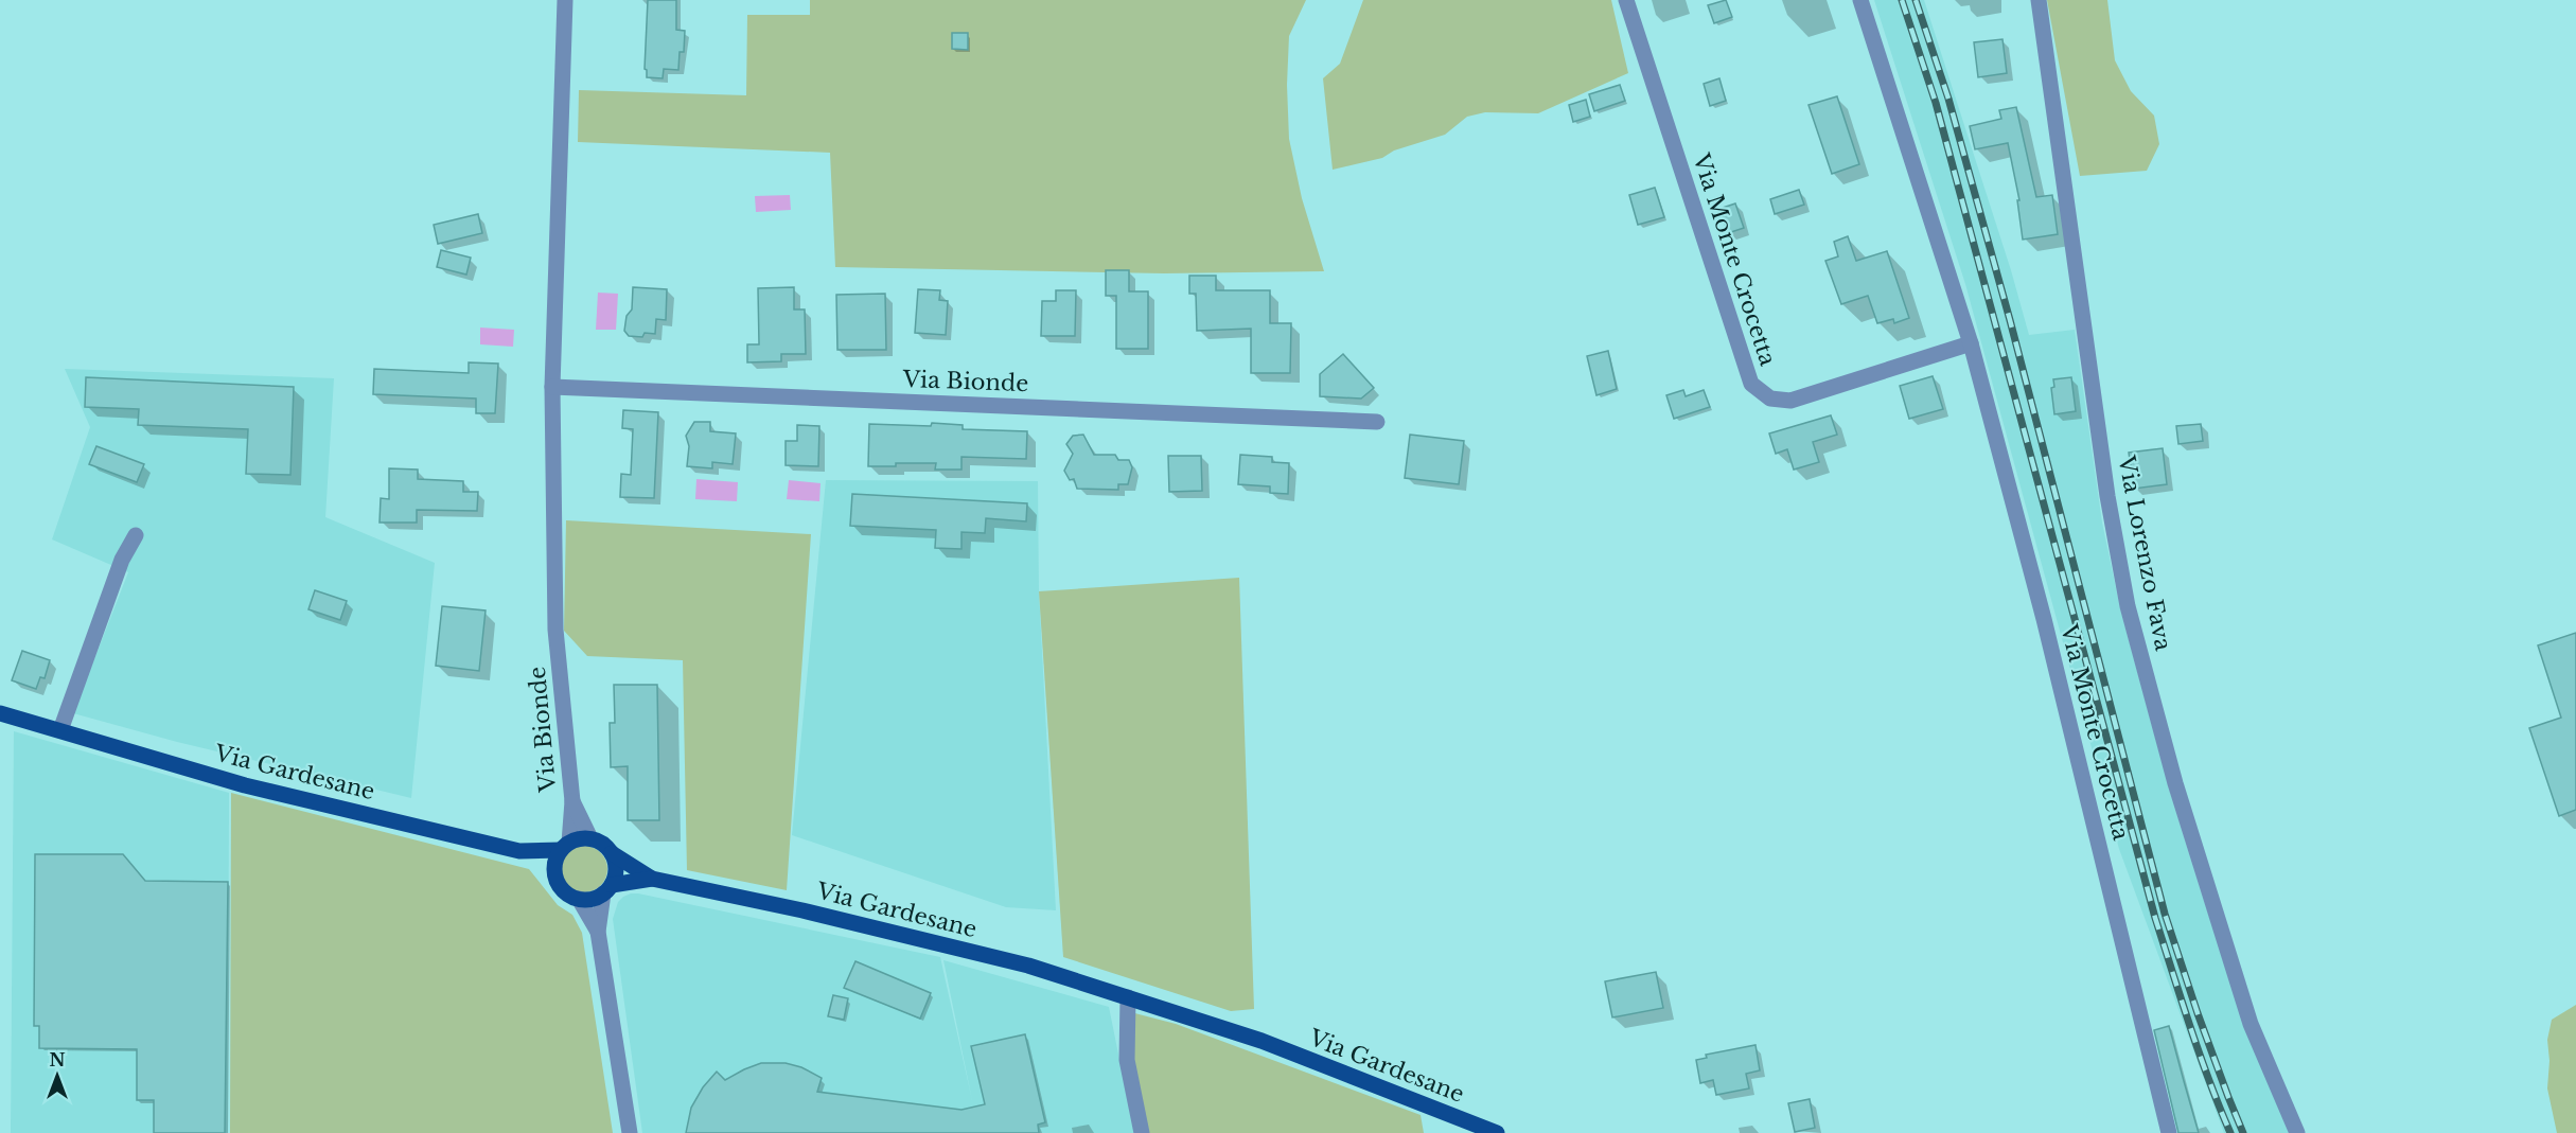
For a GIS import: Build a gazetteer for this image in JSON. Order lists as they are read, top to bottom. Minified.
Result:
{"streets":{"main road":["Via Gardesane"],"street":["Via Monte Crocetta","Via Bionde","Via Lorenzo Fava"]},"crossings":[["Via Bionde","Via Gardesane"]],"north":"top"}
